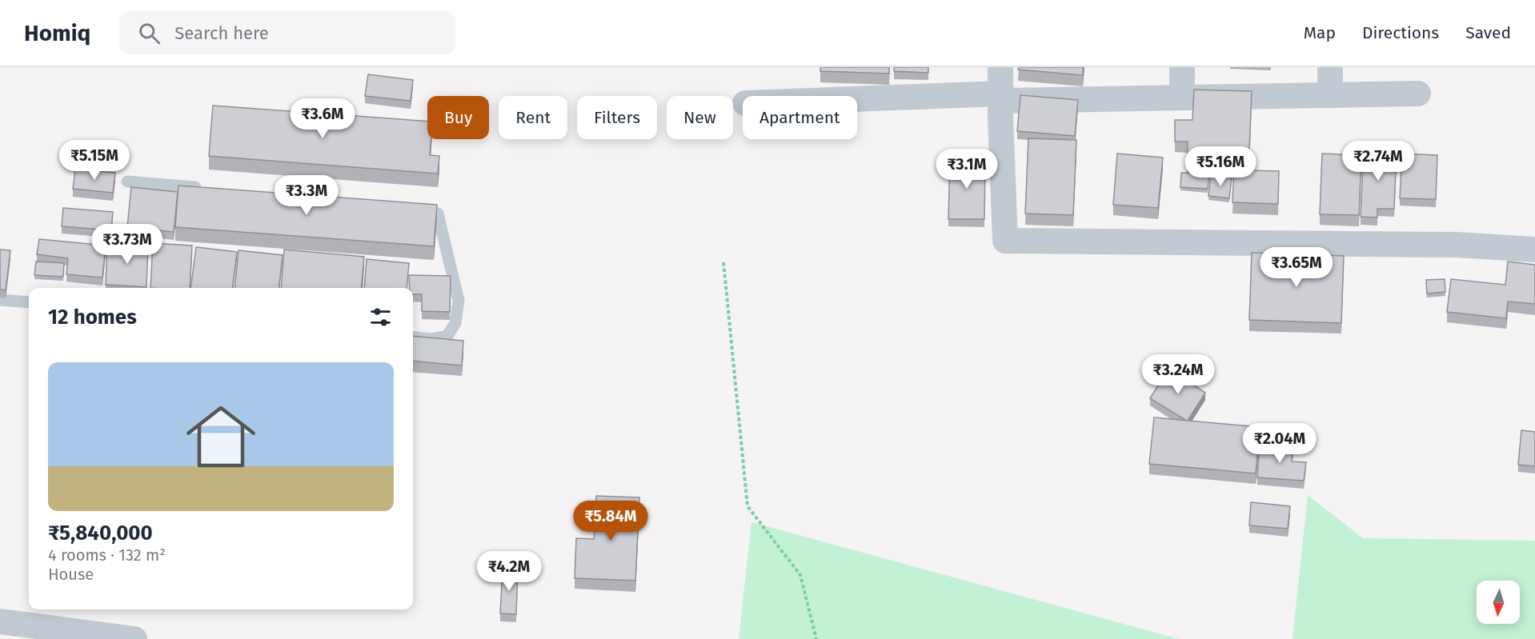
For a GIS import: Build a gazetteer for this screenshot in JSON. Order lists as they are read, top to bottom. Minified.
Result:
{"north":"bottom","page":{"header":"Homiq","search":"Search here","nav":["Map","Directions","Saved"],"chip":["Buy","Rent","Filters","New","Apartment"],"price":["₹3.6M","₹5.15M","₹2.74M","₹5.16M","₹3.1M","₹3.3M","₹3.73M","₹3.65M","₹3.24M","₹2.04M","₹5.84M","₹4.2M"],"heading":"12 homes","list":[{"name":"₹5,840,000","note":"4 rooms · 132 m² · House"}]}}
